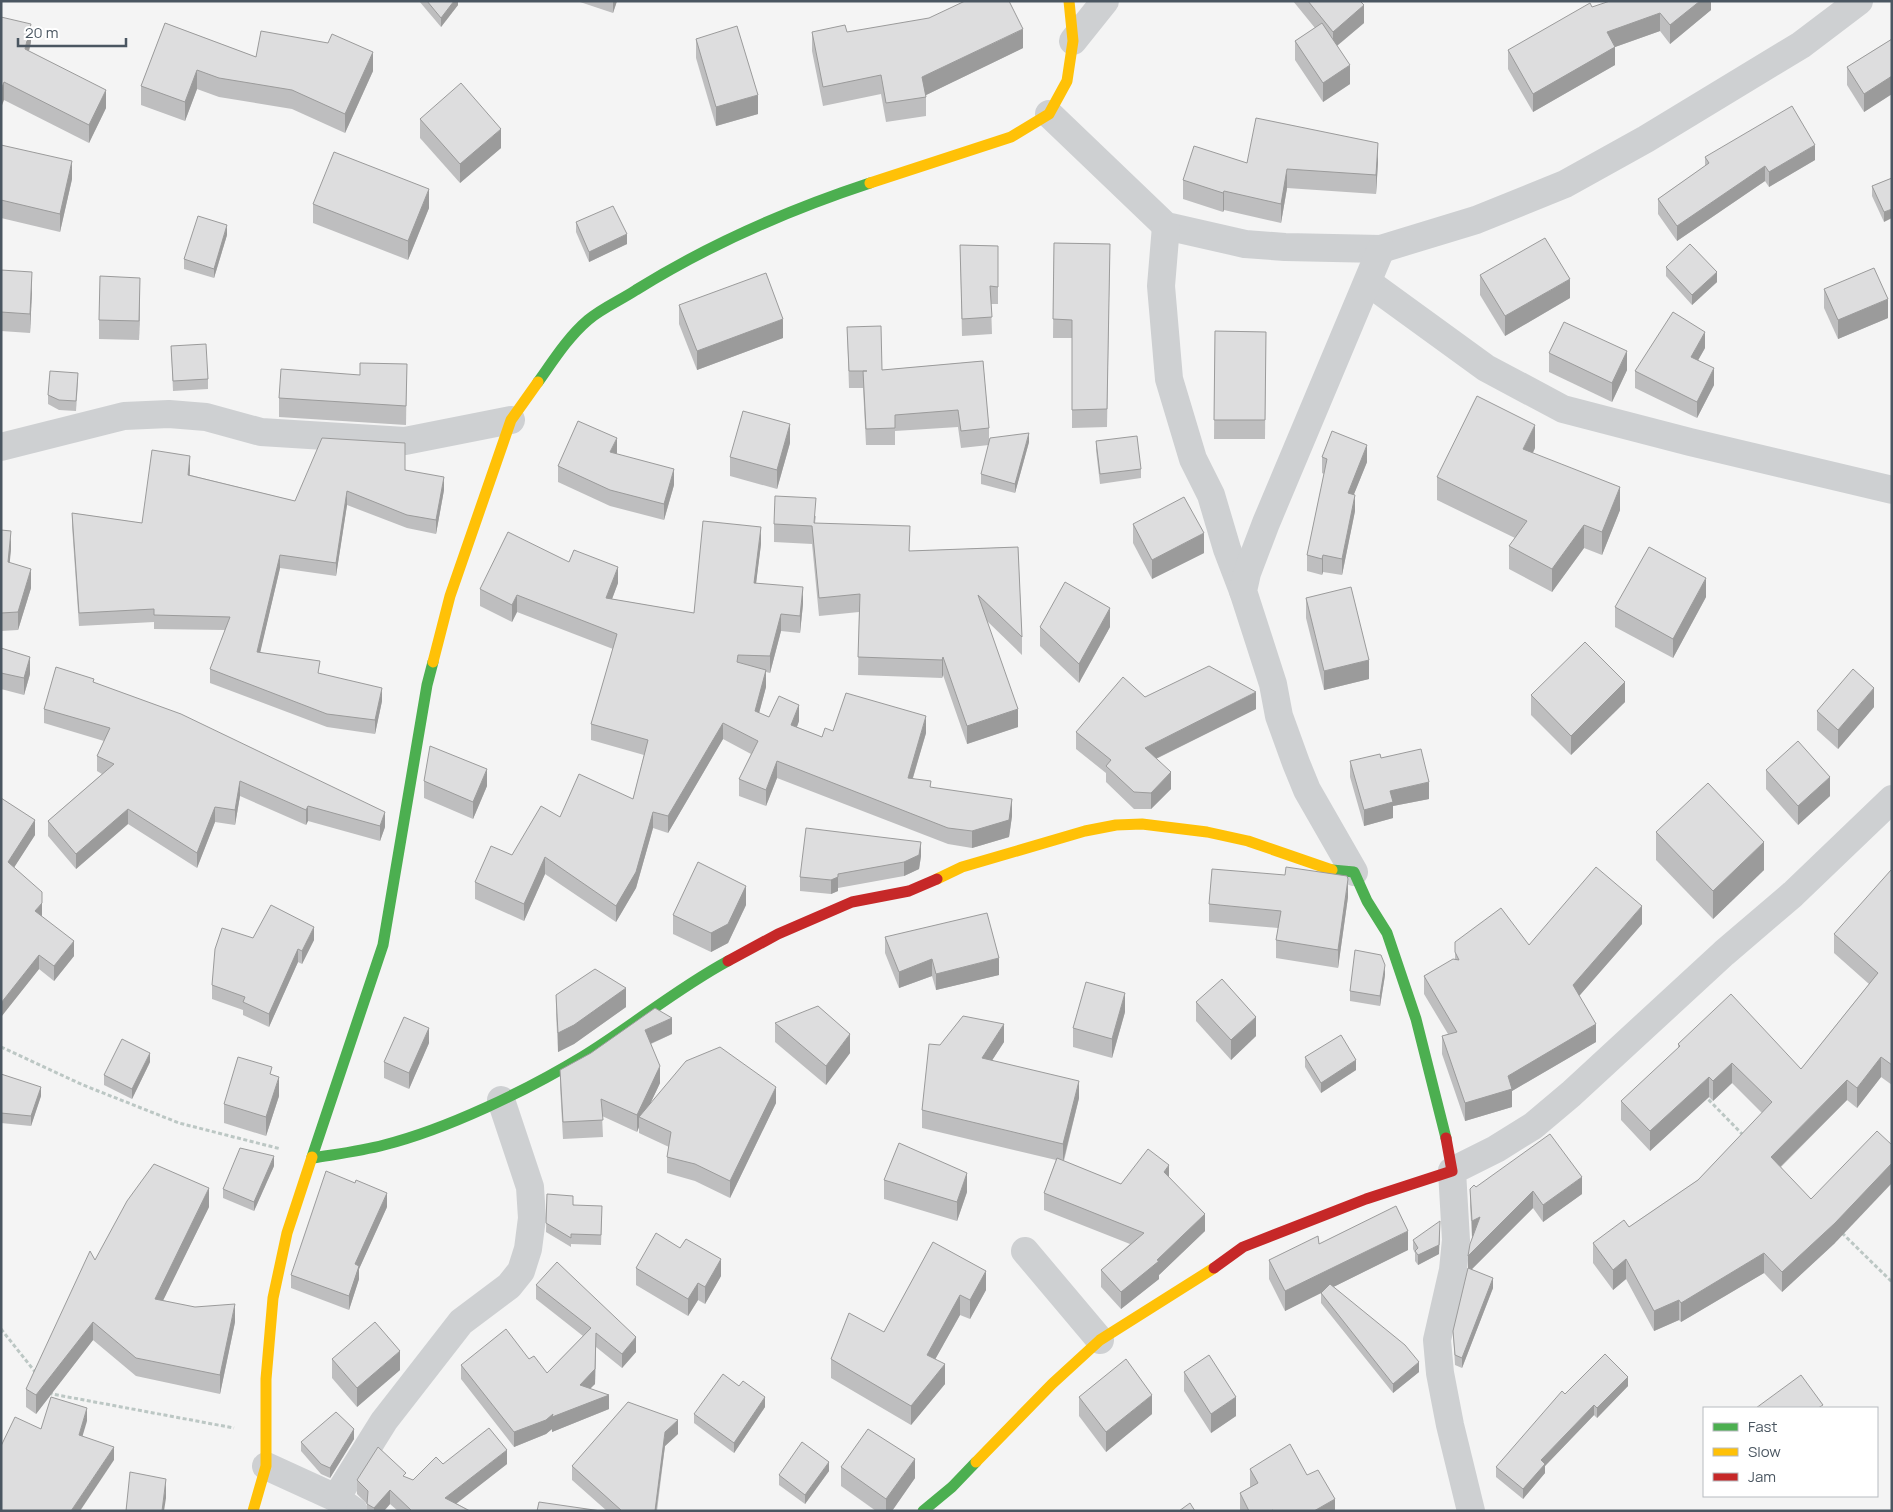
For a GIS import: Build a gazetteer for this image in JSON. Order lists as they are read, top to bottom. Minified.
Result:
{"legend":["Fast","Slow","Jam"],"scale_bar":"20 m"}
